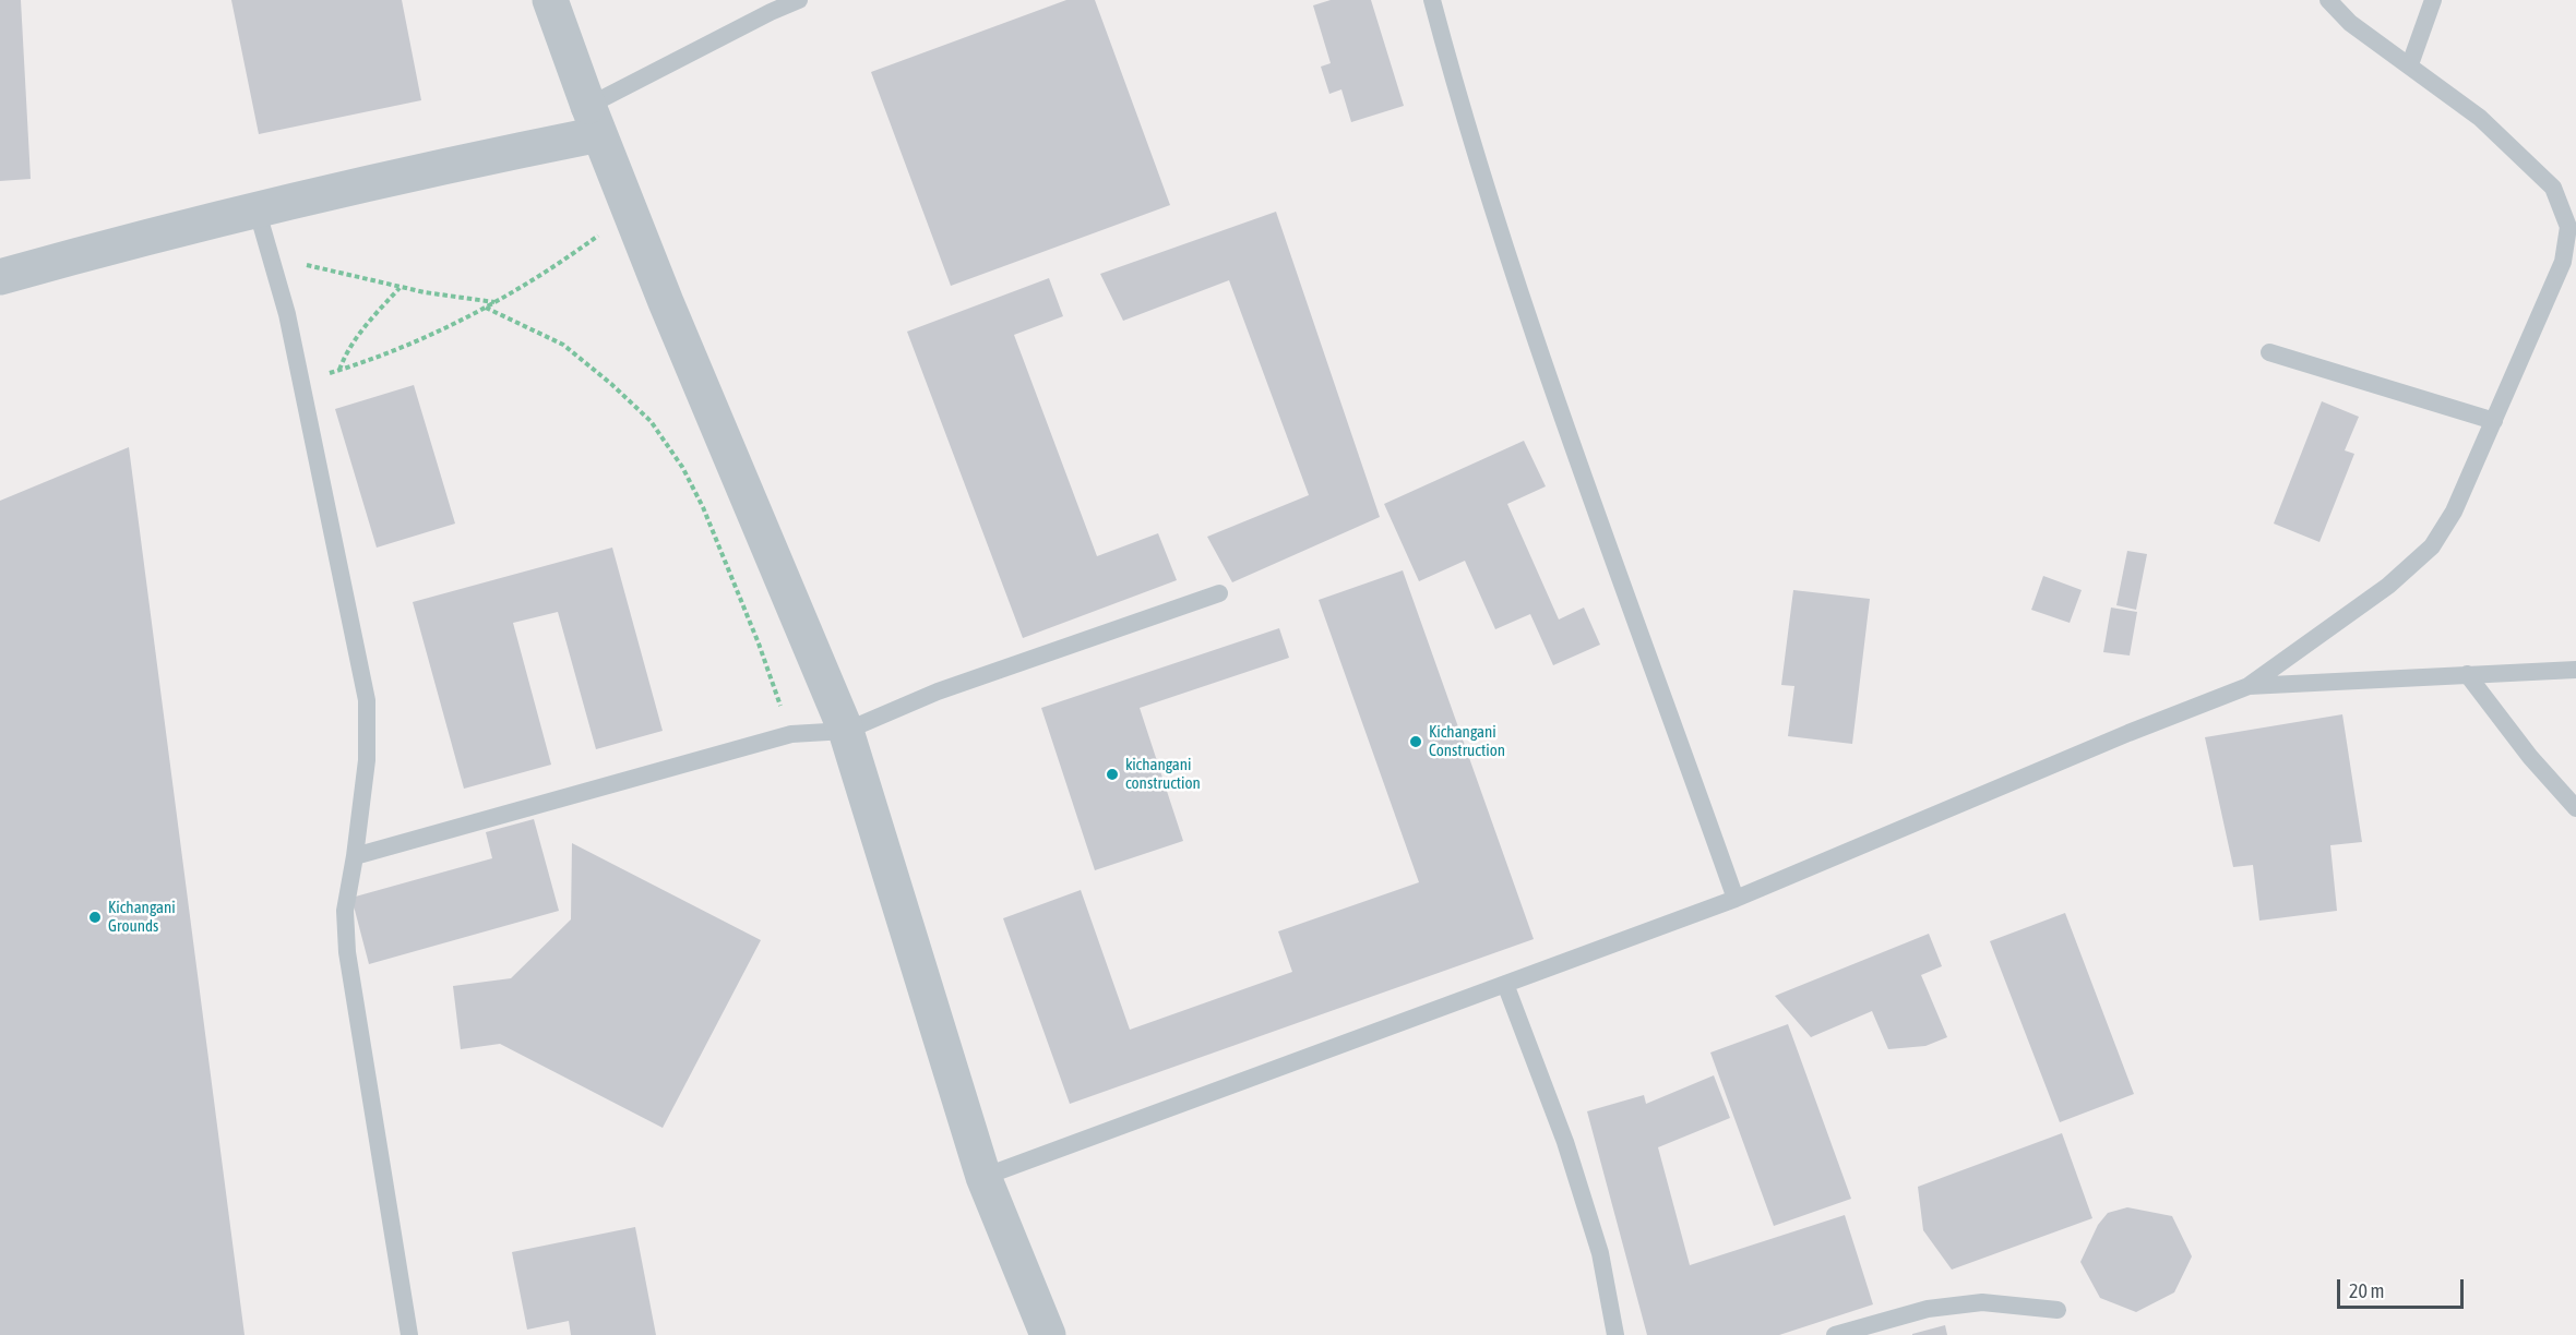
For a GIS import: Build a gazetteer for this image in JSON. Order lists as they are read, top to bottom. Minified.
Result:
{"places":["Kichangani Construction","kichangani construction","Kichangani Grounds"],"scale_bar":"20 m"}
